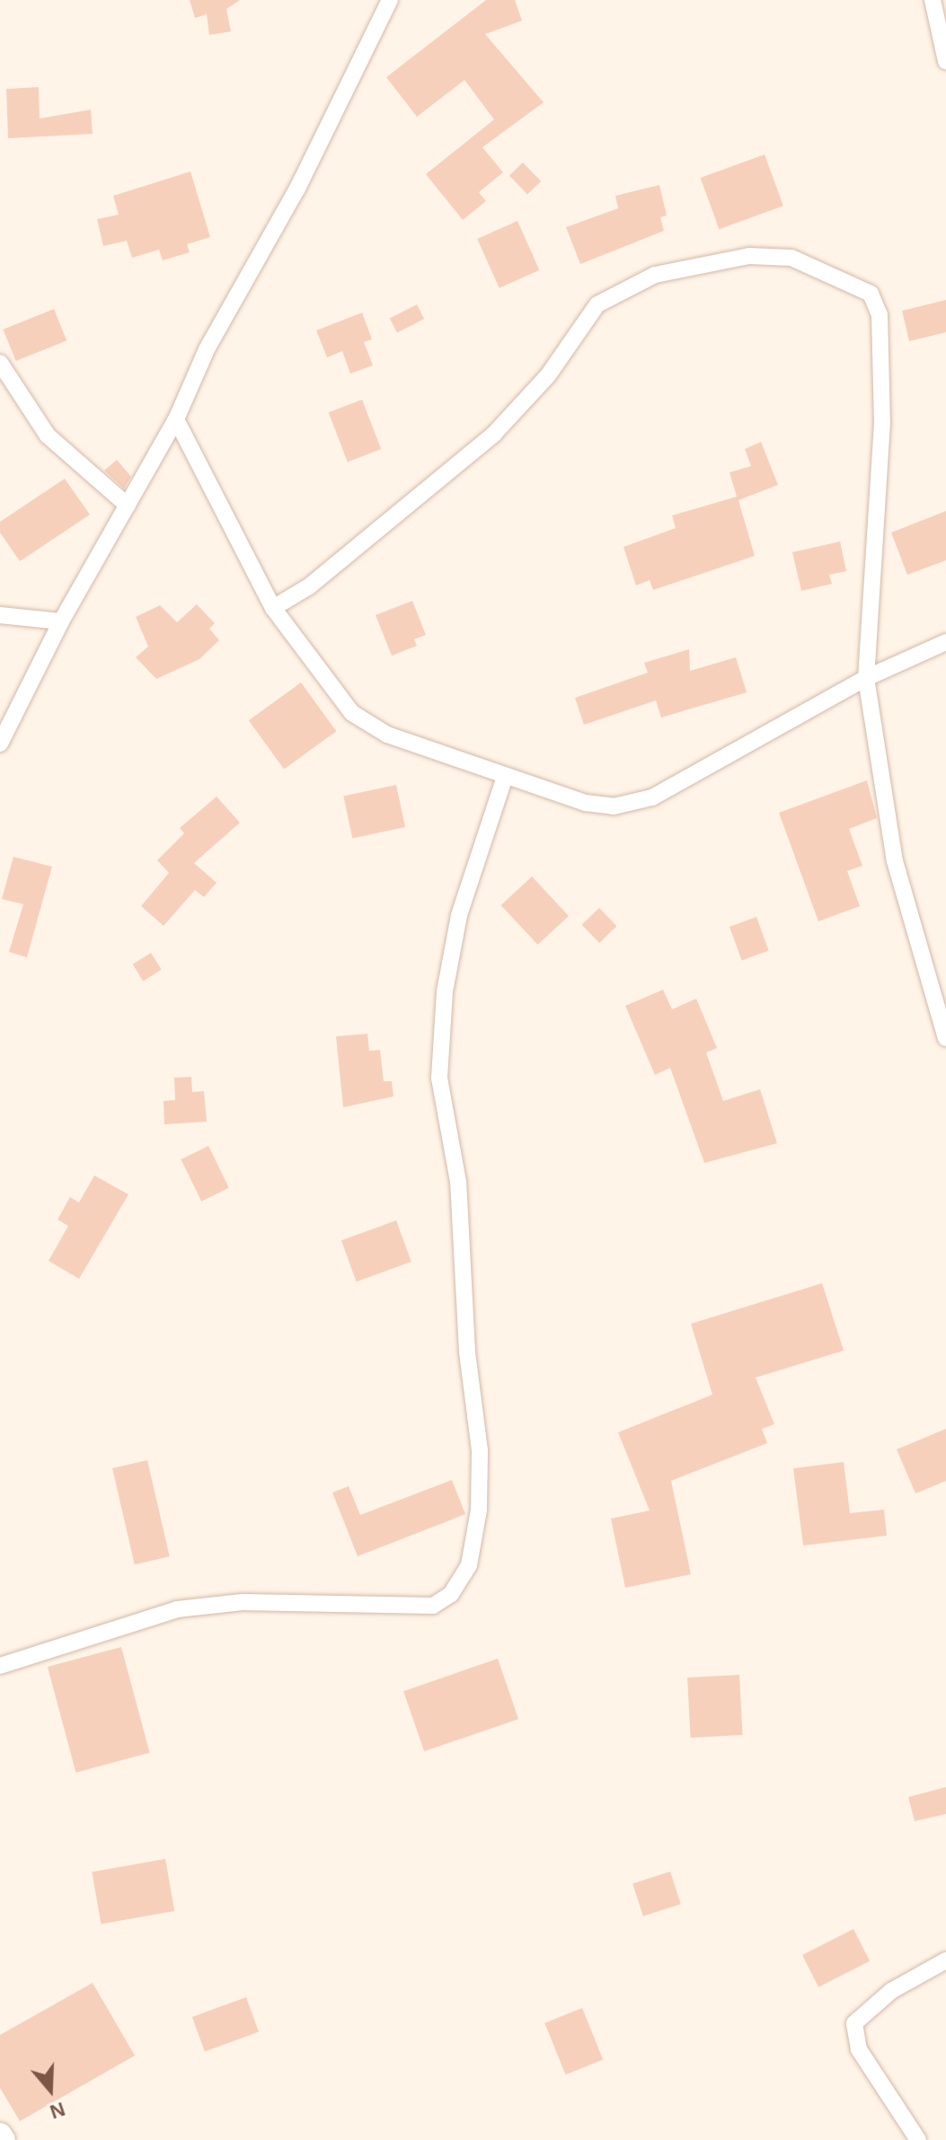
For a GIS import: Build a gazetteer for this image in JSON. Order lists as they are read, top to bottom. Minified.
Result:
{"north":"bottom"}
